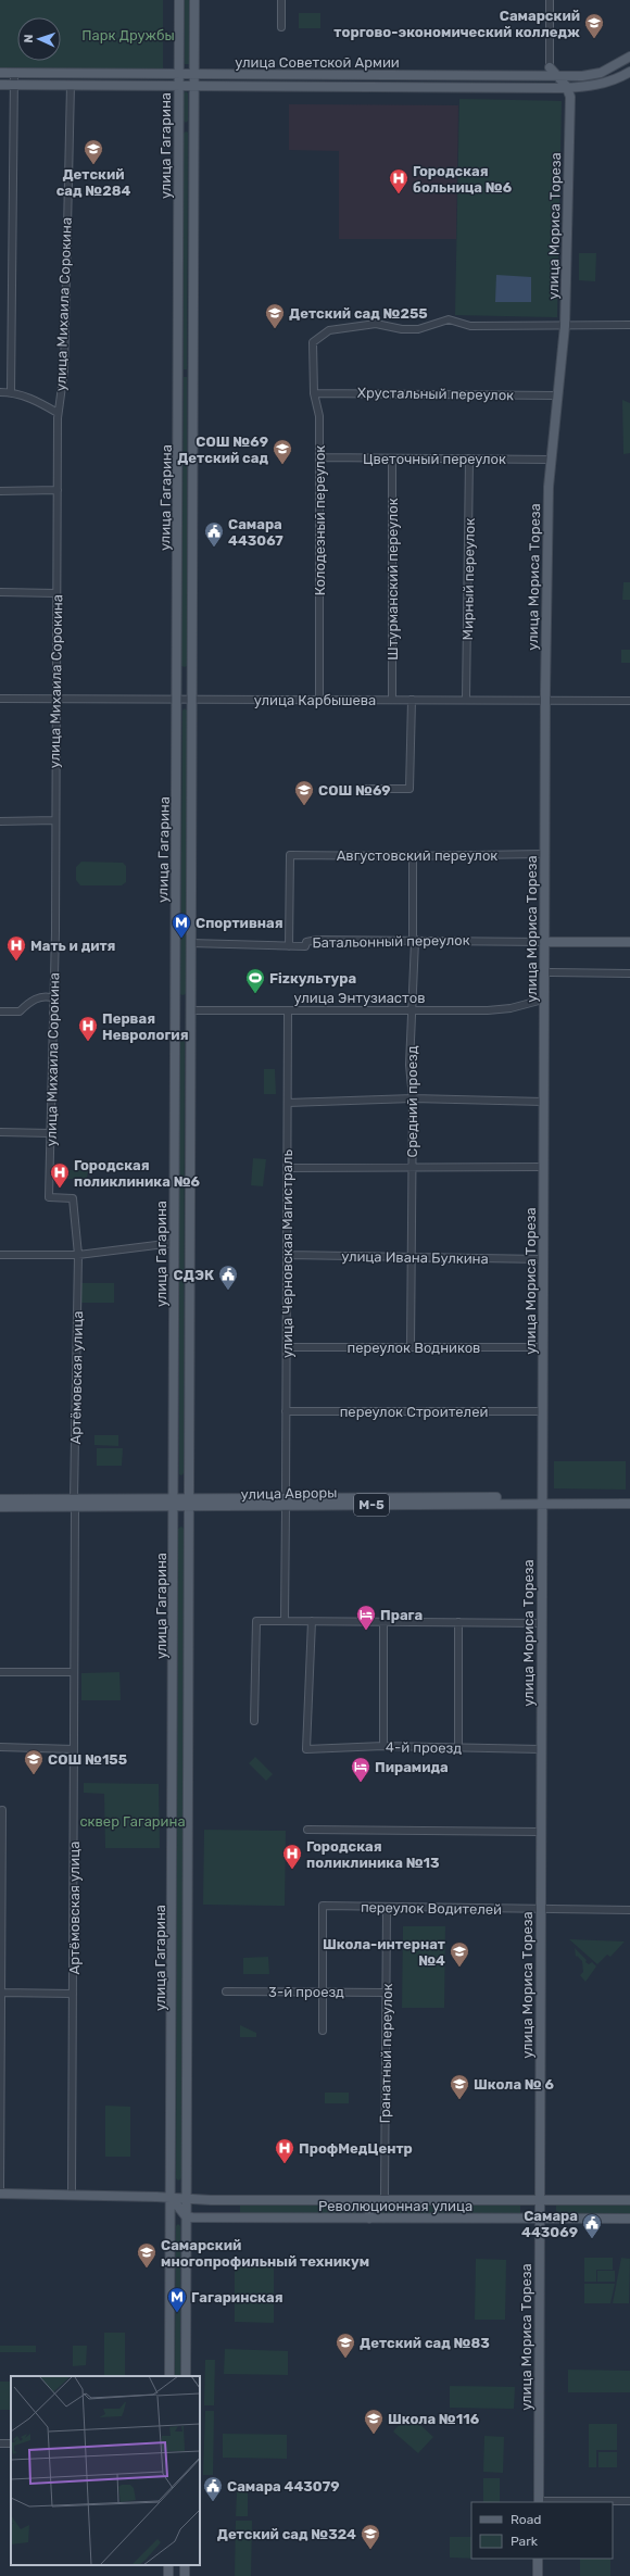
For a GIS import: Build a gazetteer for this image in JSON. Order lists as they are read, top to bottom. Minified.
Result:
{"streets":{"main road":["улица Советской Армии","улица Гагарина","улица Мориса Тореза","улица Энтузиастов","улица Авроры","М-5","Революционная улица"],"street":["улица Михаила Сорокина","Хрустальный переулок","Цветочный переулок","Колодезный переулок","Штурманский переулок","Мирный переулок","улица Карбышева","Августовский переулок","Батальонный переулок","Средний проезд","улица Черновская Магистраль","улица Ивана Булкина","переулок Водников","Артёмовская улица","переулок Строителей","4-й проезд","переулок Водителей","3-й проезд","Гранатный переулок"]},"crossings":[["улица Советской Армии","улица Гагарина"],["улица Советской Армии","улица Мориса Тореза"],["улица Советской Армии","улица Михаила Сорокина"],["улица Гагарина","улица Карбышева"],["улица Гагарина","Батальонный переулок"],["улица Гагарина","улица Энтузиастов"],["улица Гагарина","улица Авроры"],["улица Гагарина","Революционная улица"],["улица Мориса Тореза","Хрустальный переулок"],["улица Мориса Тореза","Цветочный переулок"],["улица Мориса Тореза","Колодезный переулок"],["улица Мориса Тореза","улица Карбышева"],["улица Мориса Тореза","Августовский переулок"],["улица Мориса Тореза","Батальонный переулок"],["улица Мориса Тореза","улица Энтузиастов"],["улица Мориса Тореза","улица Ивана Булкина"],["улица Мориса Тореза","переулок Водников"],["улица Мориса Тореза","переулок Строителей"],["улица Мориса Тореза","улица Авроры"],["улица Мориса Тореза","4-й проезд"],["улица Мориса Тореза","переулок Водителей"],["улица Мориса Тореза","Революционная улица"],["улица Михаила Сорокина","улица Карбышева"],["улица Михаила Сорокина","Артёмовская улица"],["Хрустальный переулок","Колодезный переулок"],["Цветочный переулок","Колодезный переулок"],["Цветочный переулок","Штурманский переулок"],["Цветочный переулок","Мирный переулок"],["Колодезный переулок","улица Карбышева"],["Штурманский переулок","улица Карбышева"],["Мирный переулок","улица Карбышева"],["Августовский переулок","Батальонный переулок"],["Августовский переулок","Средний проезд"],["Батальонный переулок","Средний проезд"],["улица Энтузиастов","Средний проезд"],["улица Энтузиастов","улица Черновская Магистраль"],["Средний проезд","улица Ивана Булкина"],["Средний проезд","переулок Водников"],["улица Черновская Магистраль","улица Ивана Булкина"],["улица Черновская Магистраль","переулок Водников"],["улица Черновская Магистраль","переулок Строителей"],["улица Черновская Магистраль","улица Авроры"],["Артёмовская улица","улица Авроры"],["Артёмовская улица","Революционная улица"],["переулок Водителей","3-й проезд"],["переулок Водителей","Гранатный переулок"],["3-й проезд","Гранатный переулок"],["Гранатный переулок","Революционная улица"]],"parks":["Парк Дружбы","сквер Гагарина"],"places":{"school or university":["Самарский торгово-экономический колледж","Детский сад №284","Детский сад №255","СОШ №69 Детский сад","СОШ №69","СОШ №155","Школа-интернат №4","Школа № 6","Самарский многопрофильный техникум","Детский сад №83","Школа №116","Детский сад №324"],"hospital":["Городская больница №6","Мать и дитя","Первая Неврология","Городская поликлиника №6","Городская поликлиника №13","ПрофМедЦентр"],"public building":["Самара 443067","СДЭК","Самара 443069","Самара 443079"],"metro station":["Спортивная","Гагаринская"],"sports":["Fizкультура"],"hotel":["Прага","Пирамида"]},"legend":["Road","Park"],"north":"left"}
